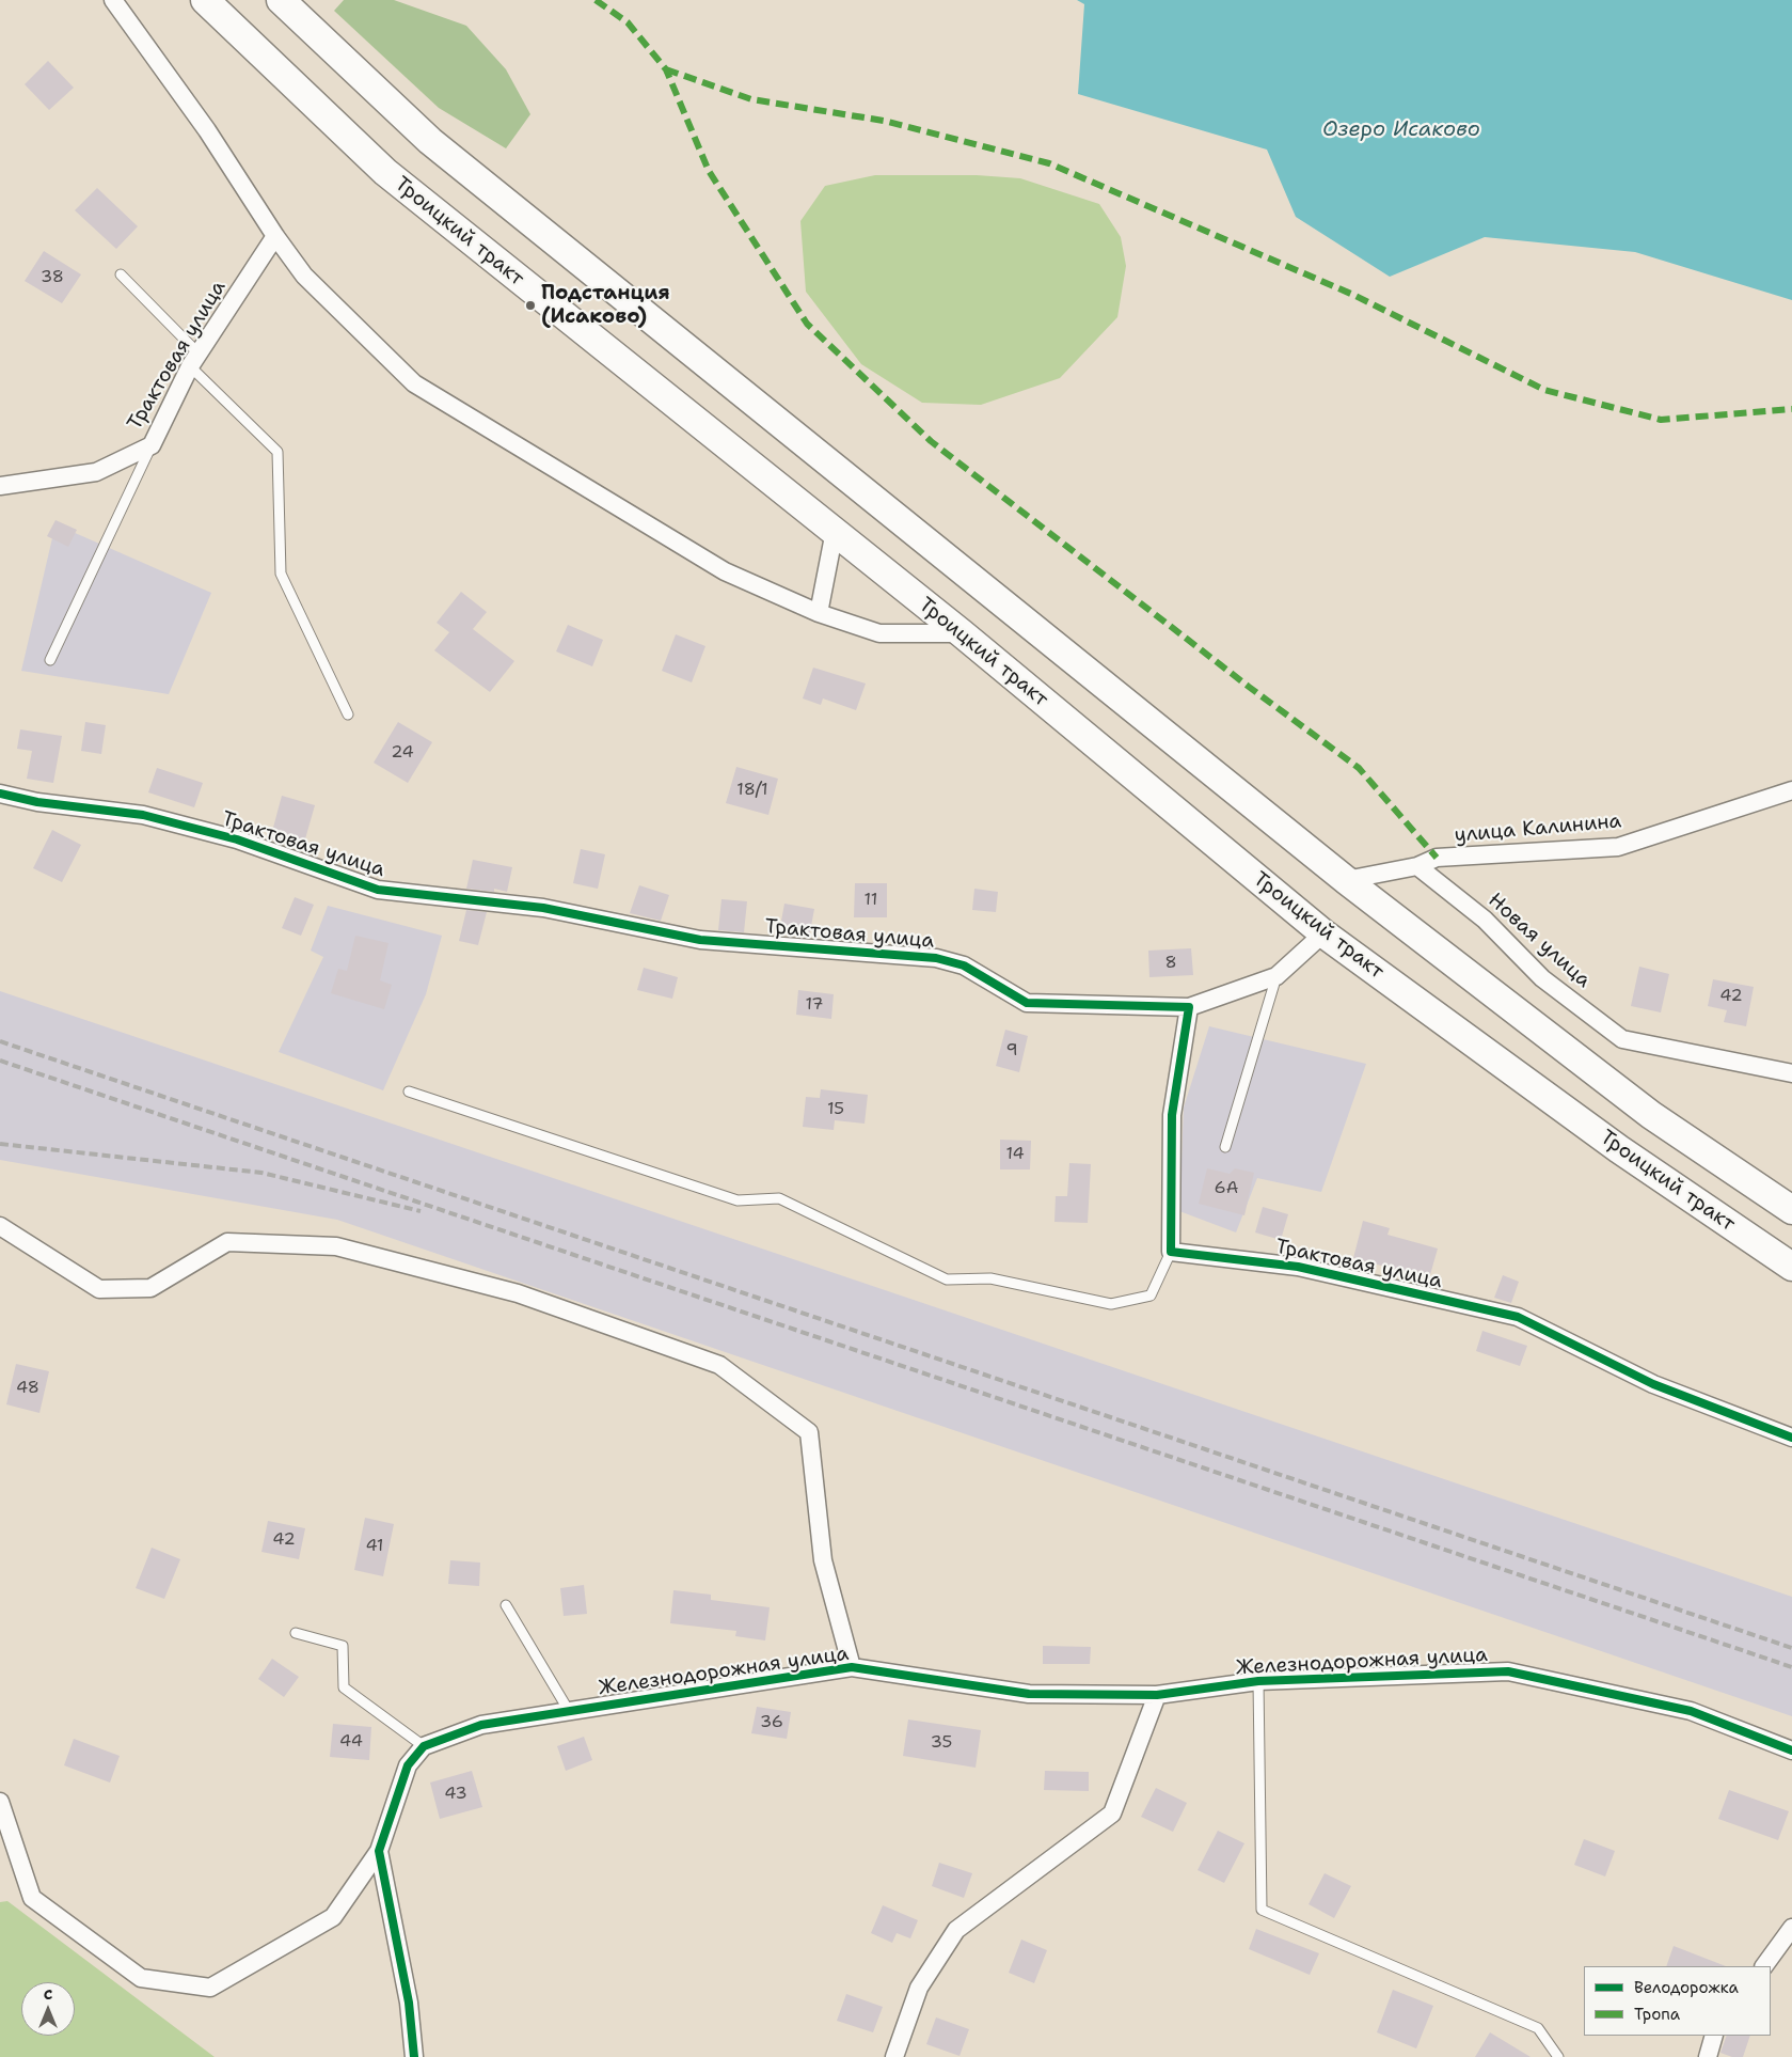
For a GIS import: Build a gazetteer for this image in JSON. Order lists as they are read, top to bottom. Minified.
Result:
{"streets":{"main road":["Троицкий тракт"],"street":["Трактовая улица","улица Калинина","Новая улица","Железнодорожная улица"]},"crossings":[["улица Калинина","Новая улица"]],"water":["Озеро Исаково"],"places":["Подстанция (Исаково)"],"house_numbers":["38","24","18/1","11","8","42","17","9","15","14","6А","48","42","41","36","44","35","43"],"legend":["Велодорожка","Тропа"],"north":"top"}
